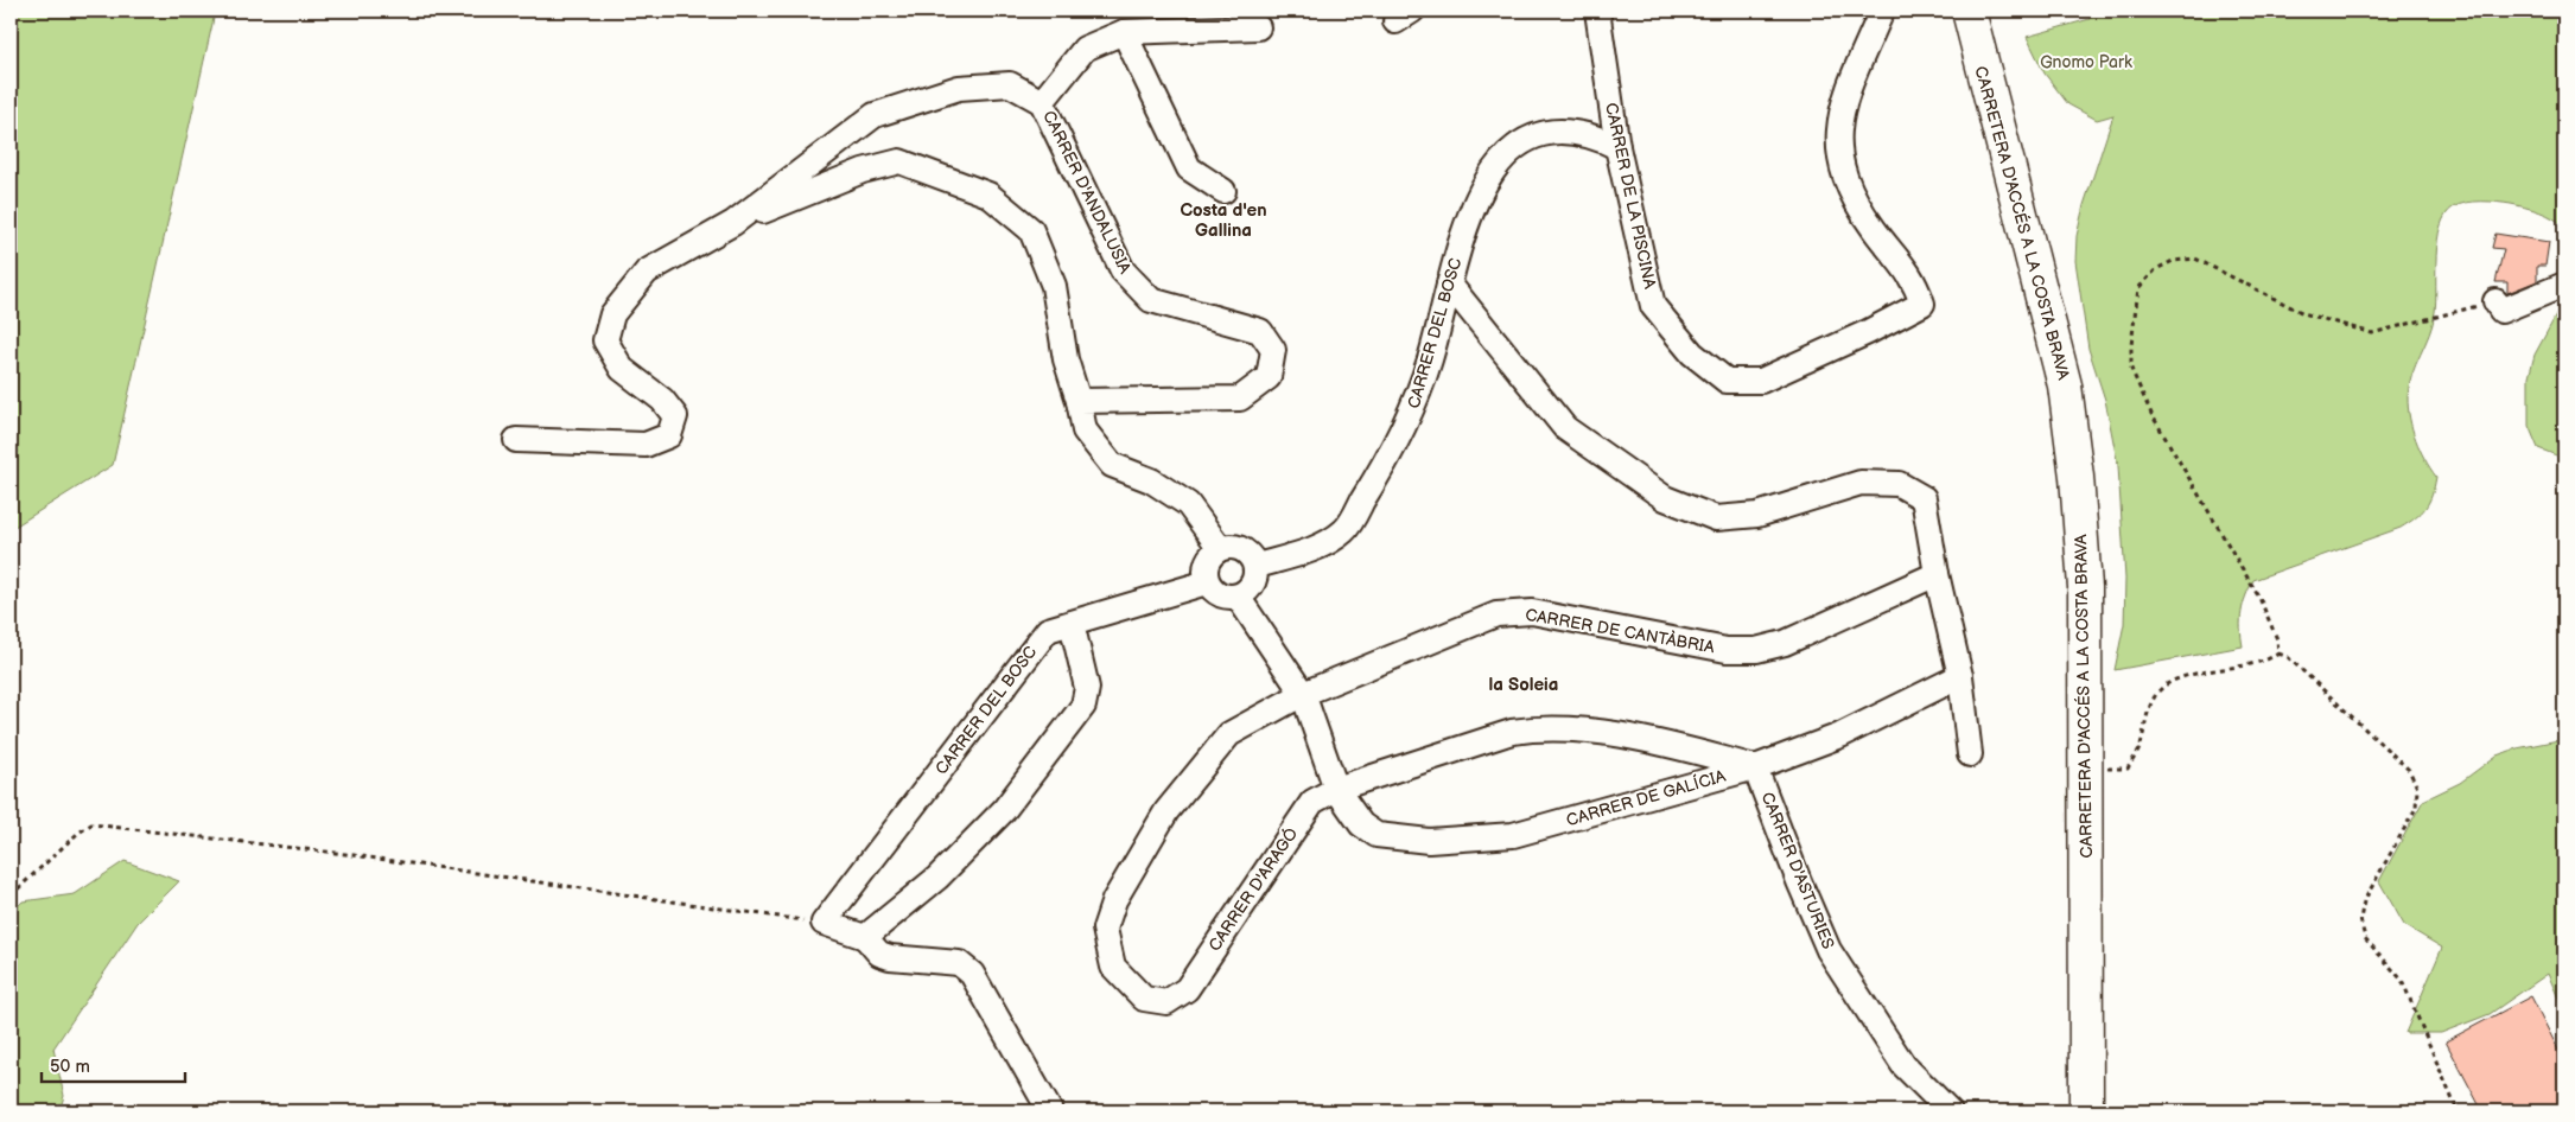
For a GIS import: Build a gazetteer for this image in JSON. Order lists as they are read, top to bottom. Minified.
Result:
{"streets":{"main road":["CARRETERA D'ACCÉS A LA COSTA BRAVA"],"street":["CARRER D'ANDALUSIA","CARRER DE LA PISCINA","CARRER DEL BOSC","CARRER DE CANTÀBRIA","CARRER DE GALÍCIA","CARRER D'ASTURIES","CARRER D'ARAGÓ"]},"crossings":[["CARRER DE LA PISCINA","CARRER DEL BOSC"],["CARRER DEL BOSC","CARRER DE GALÍCIA"],["CARRER DE CANTÀBRIA","CARRER DE GALÍCIA"],["CARRER DE CANTÀBRIA","CARRER D'ARAGÓ"],["CARRER DE GALÍCIA","CARRER D'ASTURIES"],["CARRER DE GALÍCIA","CARRER D'ARAGÓ"],["CARRER D'ASTURIES","CARRER D'ARAGÓ"]],"districts":["Costa d'en Gallina","la Soleia"],"parks":["Gnomo Park"],"scale_bar":"50 m"}
